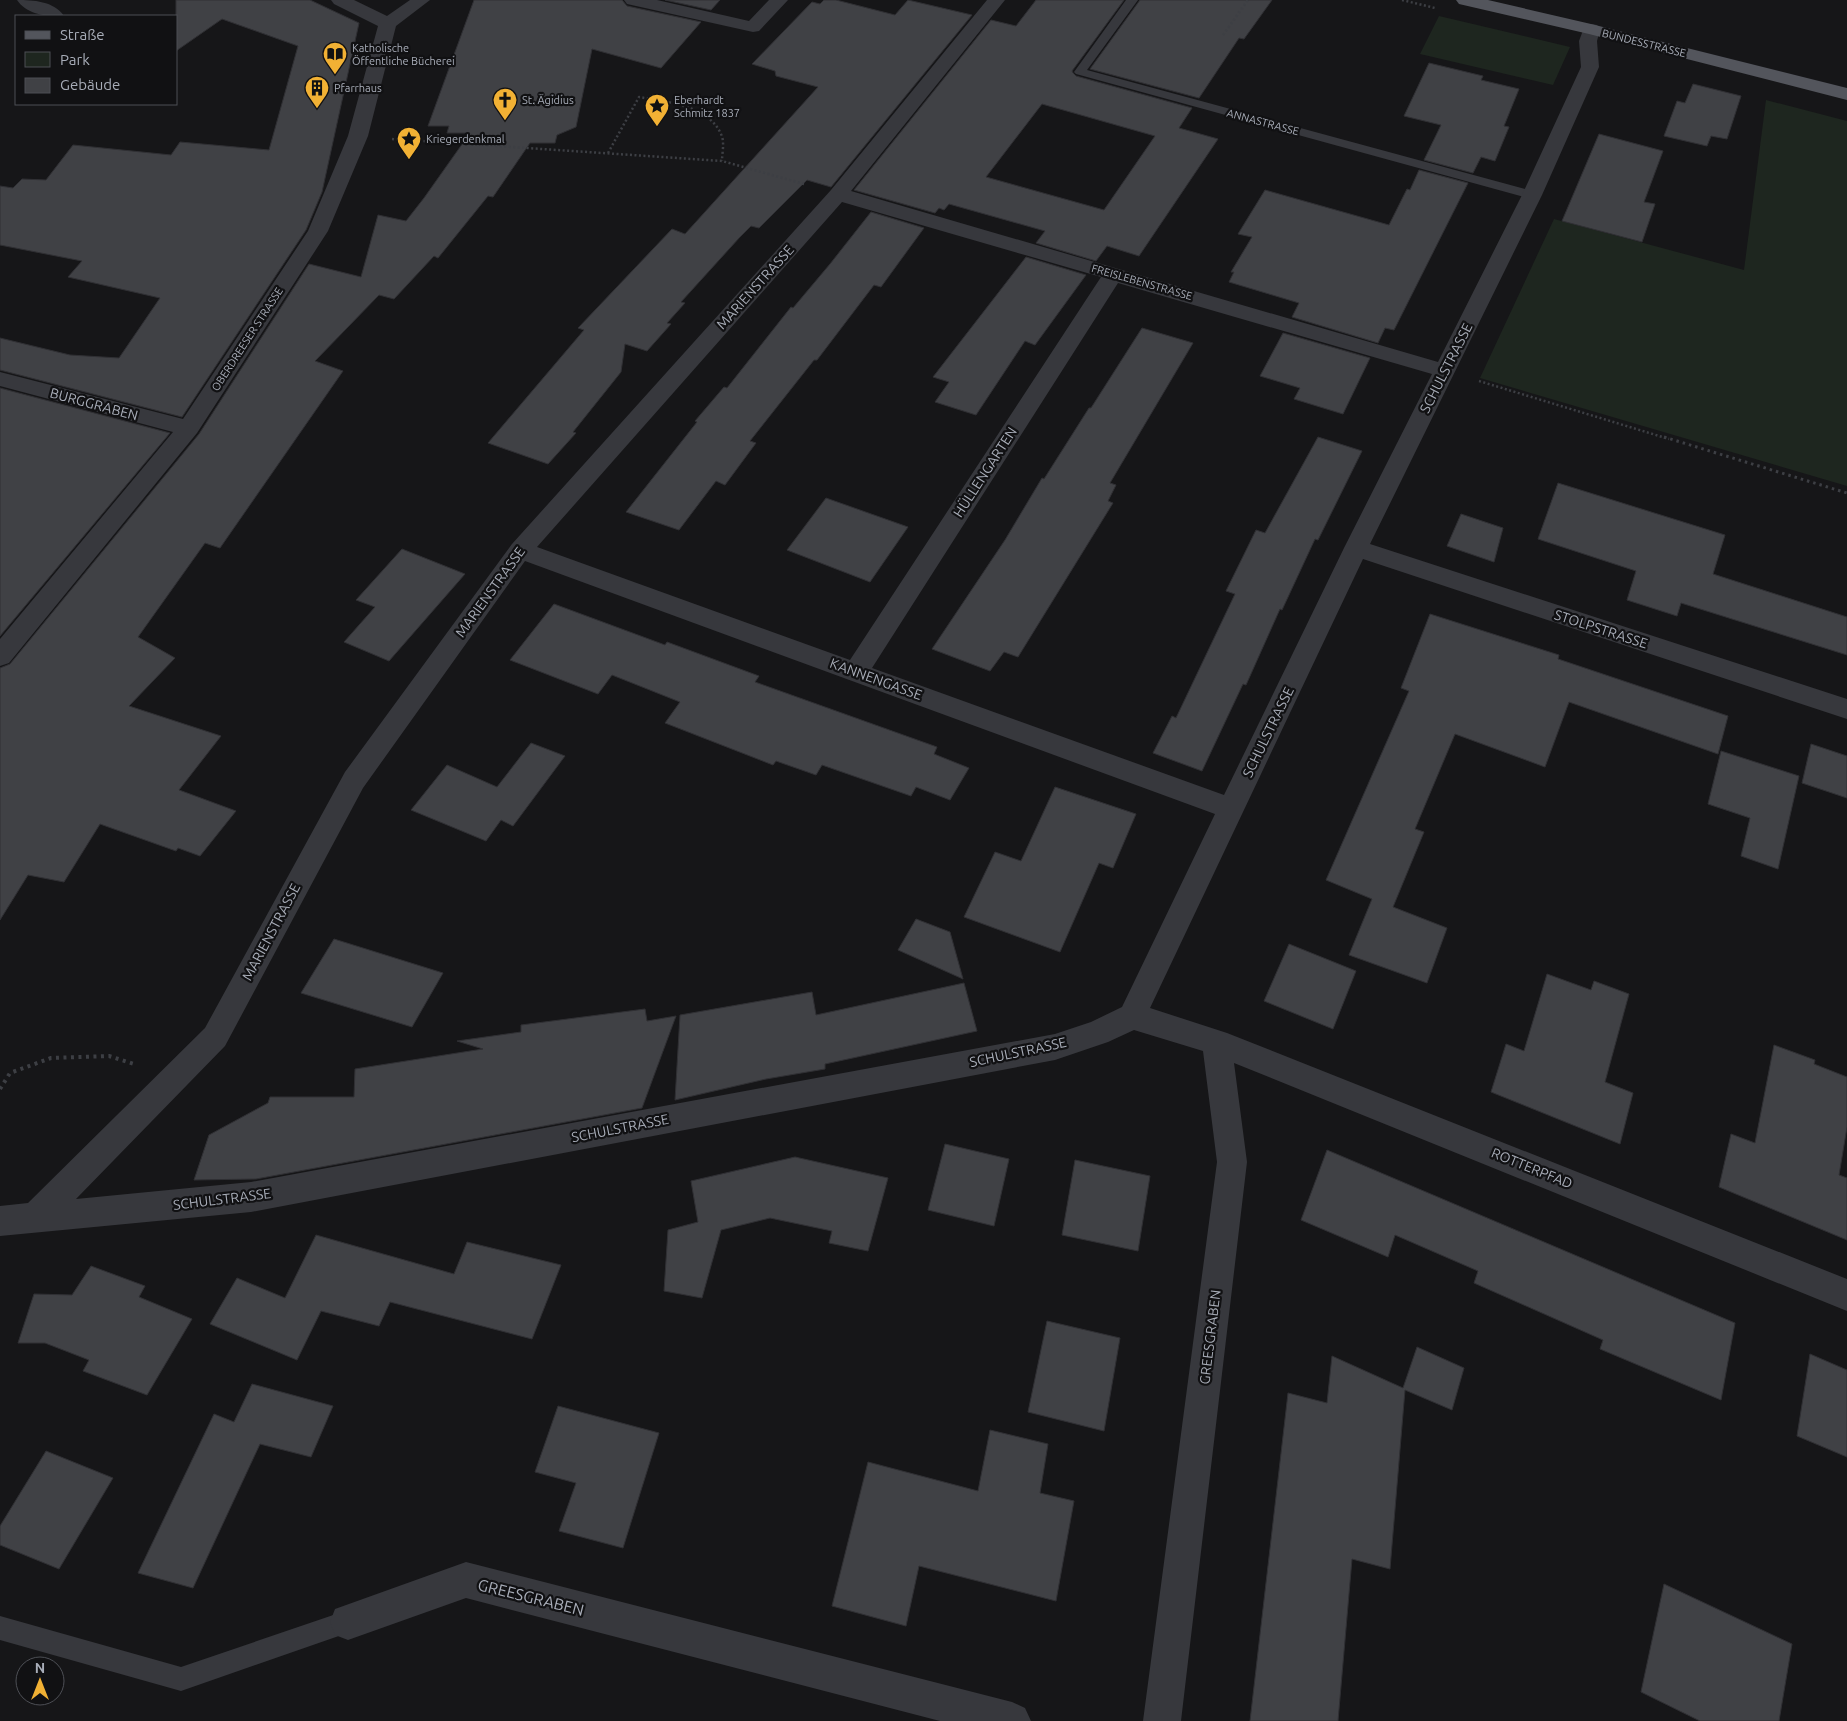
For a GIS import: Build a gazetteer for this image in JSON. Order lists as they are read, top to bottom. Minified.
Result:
{"streets":{"main road":["BUNDESSTRASSE"],"street":["FREISLEBENSTRASSE","MARIENSTRASSE","OBERDREESER STRASSE","SCHULSTRASSE","BURGGRABEN","HÜLLENGARTEN","STOLPSTRASSE","KANNENGASSE","ROTTERPFAD","GREESGRABEN"],"lane":["ANNASTRASSE"]},"crossings":[["BUNDESSTRASSE","SCHULSTRASSE"],["ANNASTRASSE","SCHULSTRASSE"],["FREISLEBENSTRASSE","MARIENSTRASSE"],["FREISLEBENSTRASSE","SCHULSTRASSE"],["FREISLEBENSTRASSE","HÜLLENGARTEN"],["MARIENSTRASSE","SCHULSTRASSE"],["MARIENSTRASSE","KANNENGASSE"],["OBERDREESER STRASSE","BURGGRABEN"],["SCHULSTRASSE","STOLPSTRASSE"],["SCHULSTRASSE","KANNENGASSE"],["HÜLLENGARTEN","KANNENGASSE"],["ROTTERPFAD","GREESGRABEN"]],"places":{"library":["Katholische Öffentliche Bücherei"],"building":["Pfarrhaus"],"church":["St. Ägidius"],"place":["Eberhardt Schmitz 1837","Kriegerdenkmal"]},"legend":["Straße","Park","Gebäude"],"north":"top"}
